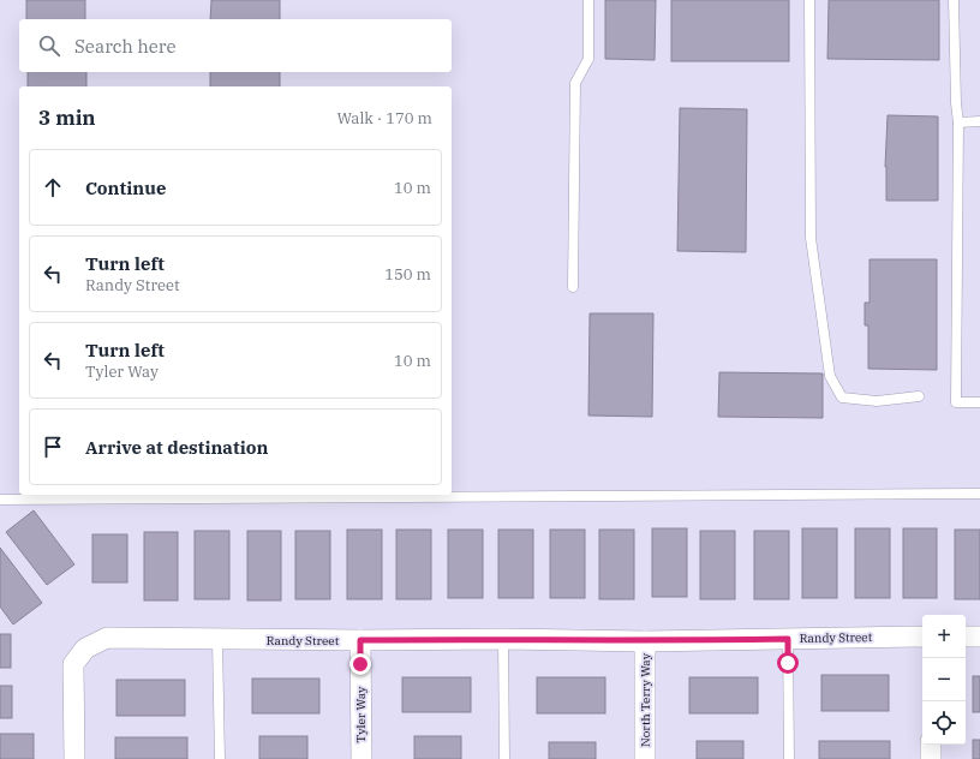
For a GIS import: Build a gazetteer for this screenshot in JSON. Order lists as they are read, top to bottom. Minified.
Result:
{"streets":{"street":["Randy Street","North Terry Way","Tyler Way"]},"crossings":[["Randy Street","North Terry Way"],["Randy Street","Tyler Way"]],"page":{"search":"Search here","heading":["3 min","Walk · 170 m"],"list":[["Continue","10 m"],["Turn left","Randy Street","150 m"],["Turn left","Tyler Way","10 m"],"Arrive at destination"],"map_buttons":["+","−"]}}
